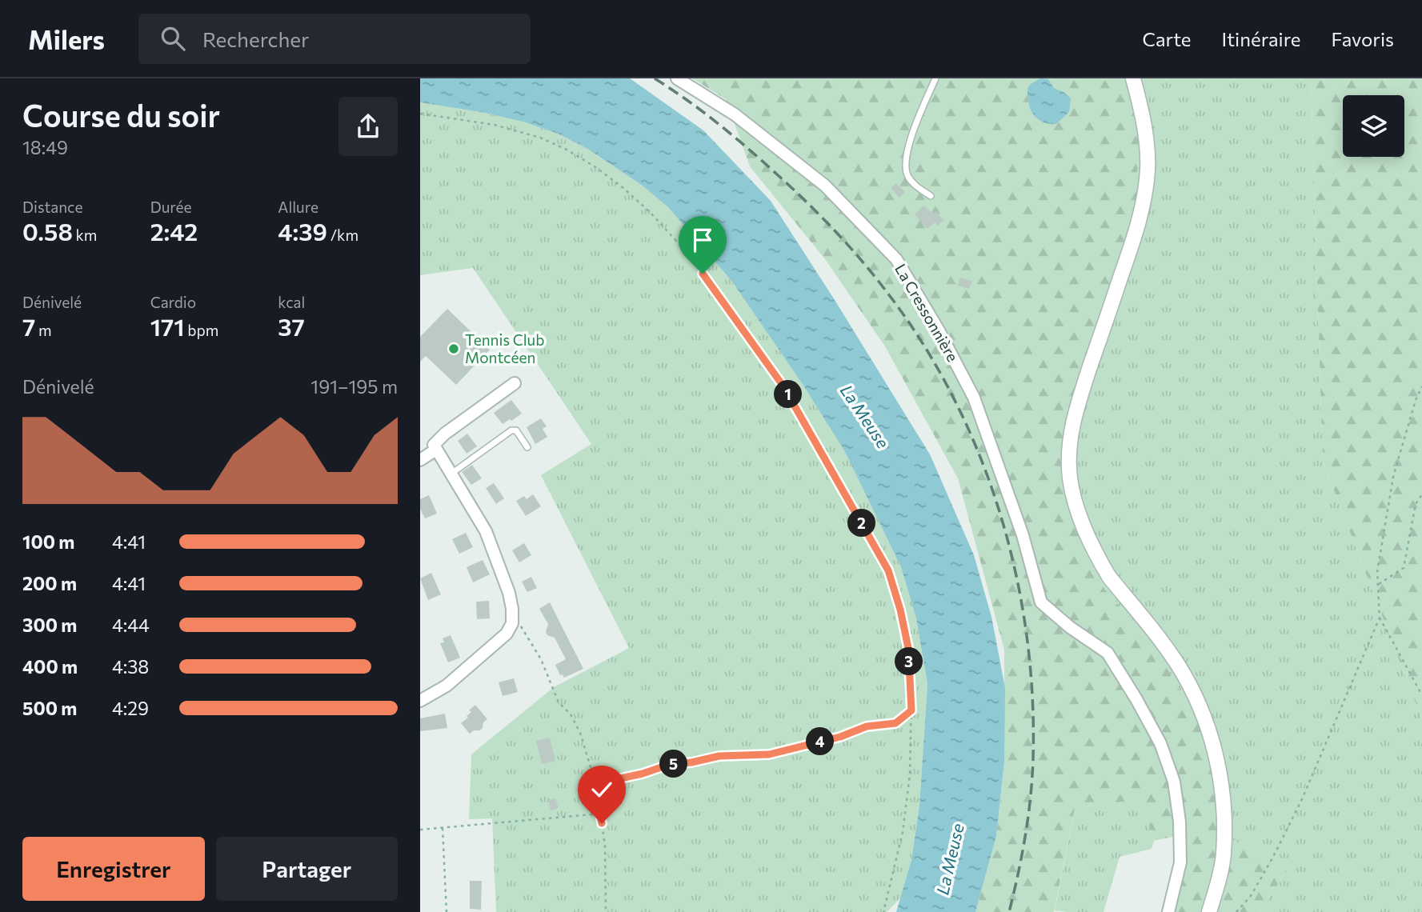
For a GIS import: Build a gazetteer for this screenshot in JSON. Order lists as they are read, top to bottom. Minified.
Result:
{"streets":{"street":["La Cressonnière"]},"water":["La Meuse"],"places":["Tennis Club Montcéen"],"page":{"header":"Milers","search":"Rechercher","nav":["Carte","Itinéraire","Favoris"],"heading":["Course du soir","18:49"],"stats":[["Distance","0.58 km"],["Durée","2:42"],["Allure","4:39 /km"],["Dénivelé","7 m"],["Cardio","171 bpm"],["kcal","37"]],"chart":["Dénivelé","191–195 m"],"pins":["1","2","3","4","5"],"list":[{"name":"100 m","note":"4:41"},{"name":"200 m","note":"4:41"},{"name":"300 m","note":"4:44"},{"name":"400 m","note":"4:38"},{"name":"500 m","note":"4:29"}],"buttons":["Enregistrer","Partager"]}}
